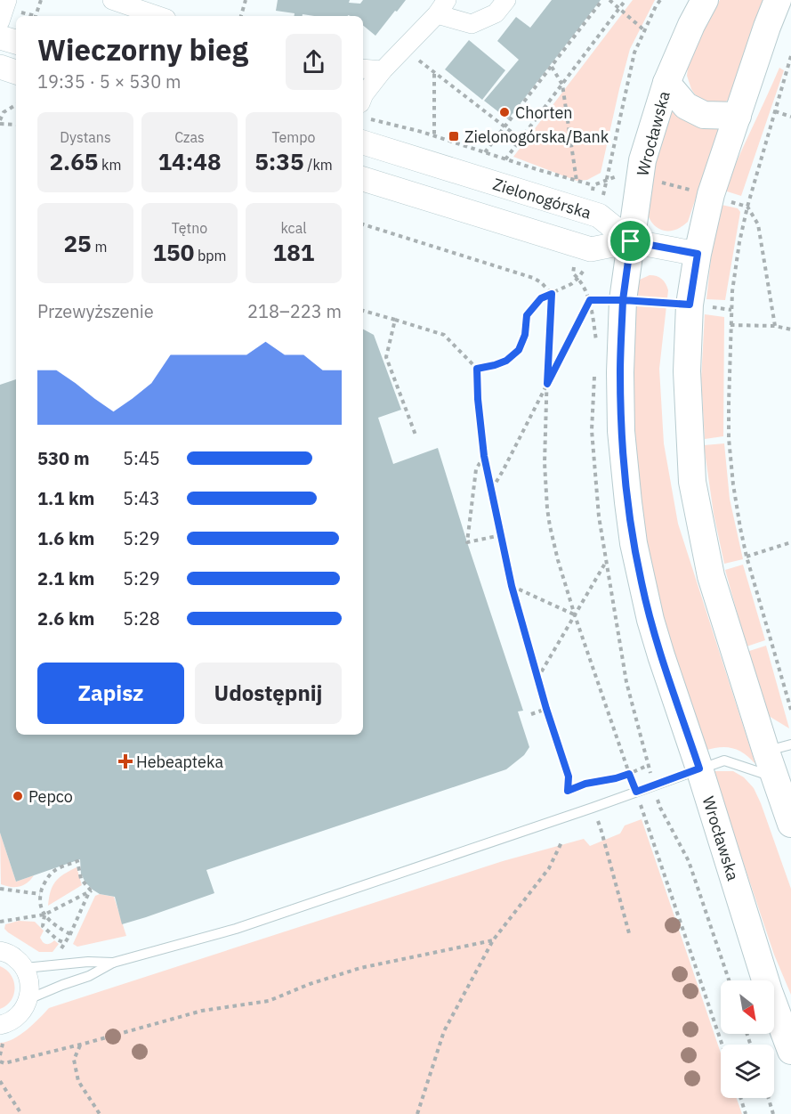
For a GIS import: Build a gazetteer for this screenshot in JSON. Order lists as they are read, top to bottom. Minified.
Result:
{"streets":{"main road":["Wrocławska"],"street":["Zielonogórska"]},"crossings":[["Wrocławska","Zielonogórska"]],"places":{"other":["Chorten","Pepco"],"transit":["Zielonogórska/Bank"],"health":["Hebeapteka"]},"north":"bottom right","page":{"heading":["Wieczorny bieg","19:35 · 5 × 530 m"],"stats":[["Dystans","2.65 km"],["Czas","14:48"],["Tempo","5:35 /km"],["25 m"],["Tętno","150 bpm"],["kcal","181"]],"chart":["Przewyższenie","218–223 m"],"list":[{"name":"530 m","note":"5:45"},{"name":"1.1 km","note":"5:43"},{"name":"1.6 km","note":"5:29"},{"name":"2.1 km","note":"5:29"},{"name":"2.6 km","note":"5:28"}],"buttons":["Zapisz","Udostępnij"]}}
